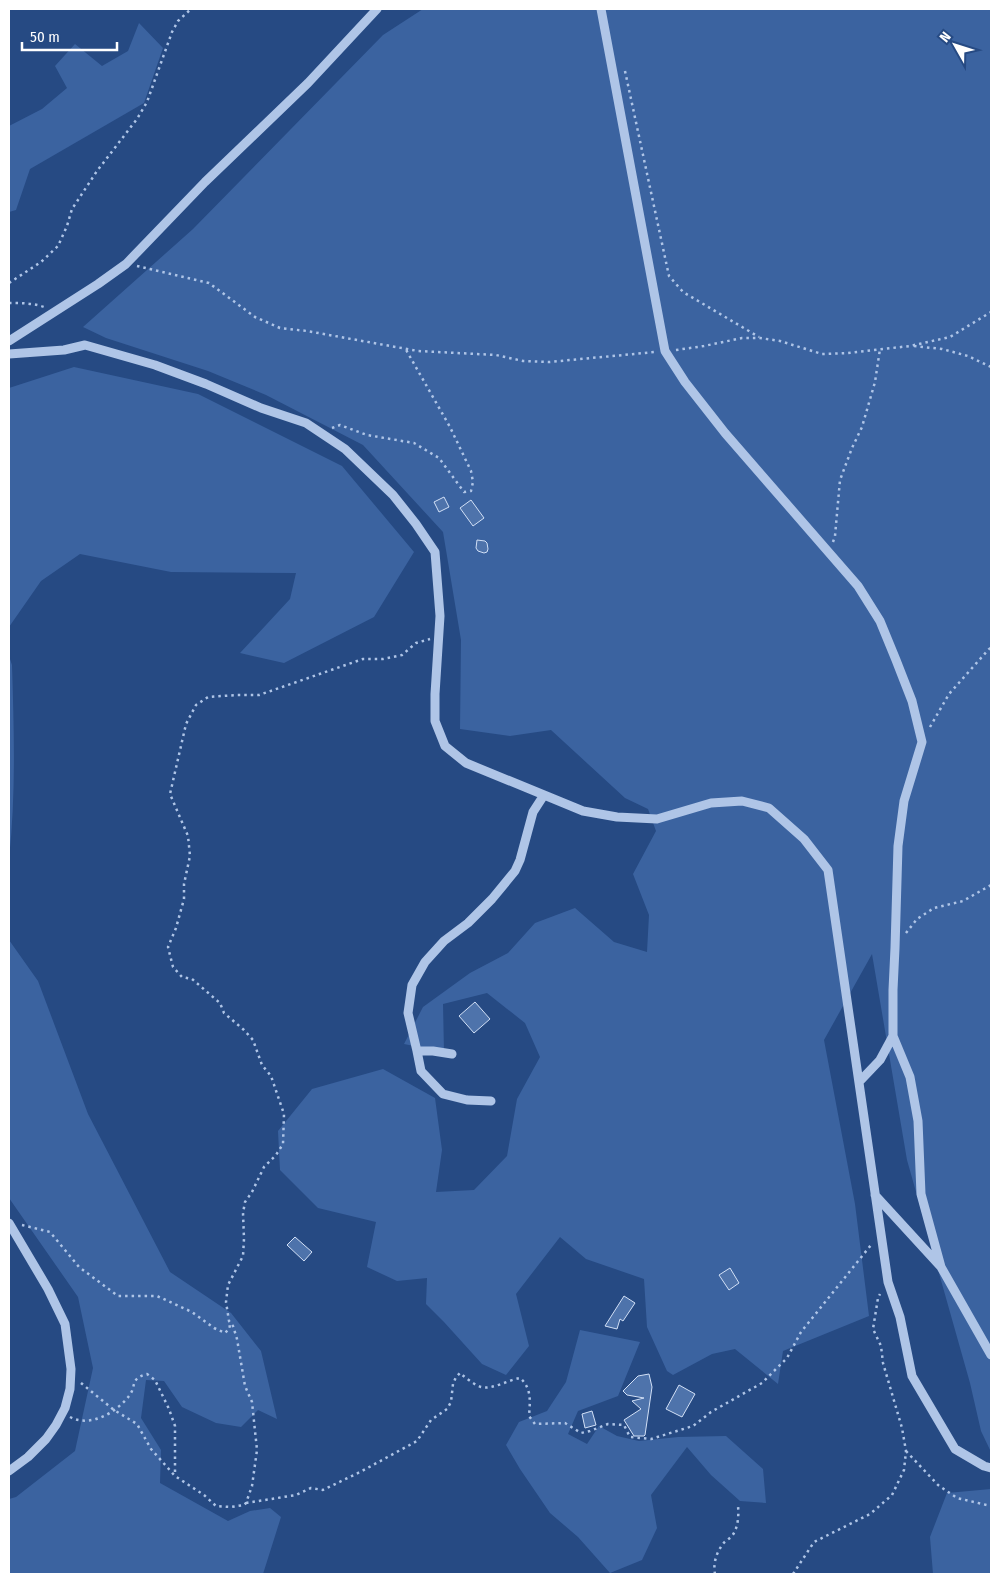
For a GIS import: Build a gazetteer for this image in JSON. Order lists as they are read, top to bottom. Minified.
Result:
{"scale_bar":"50 m","north":"top left"}
